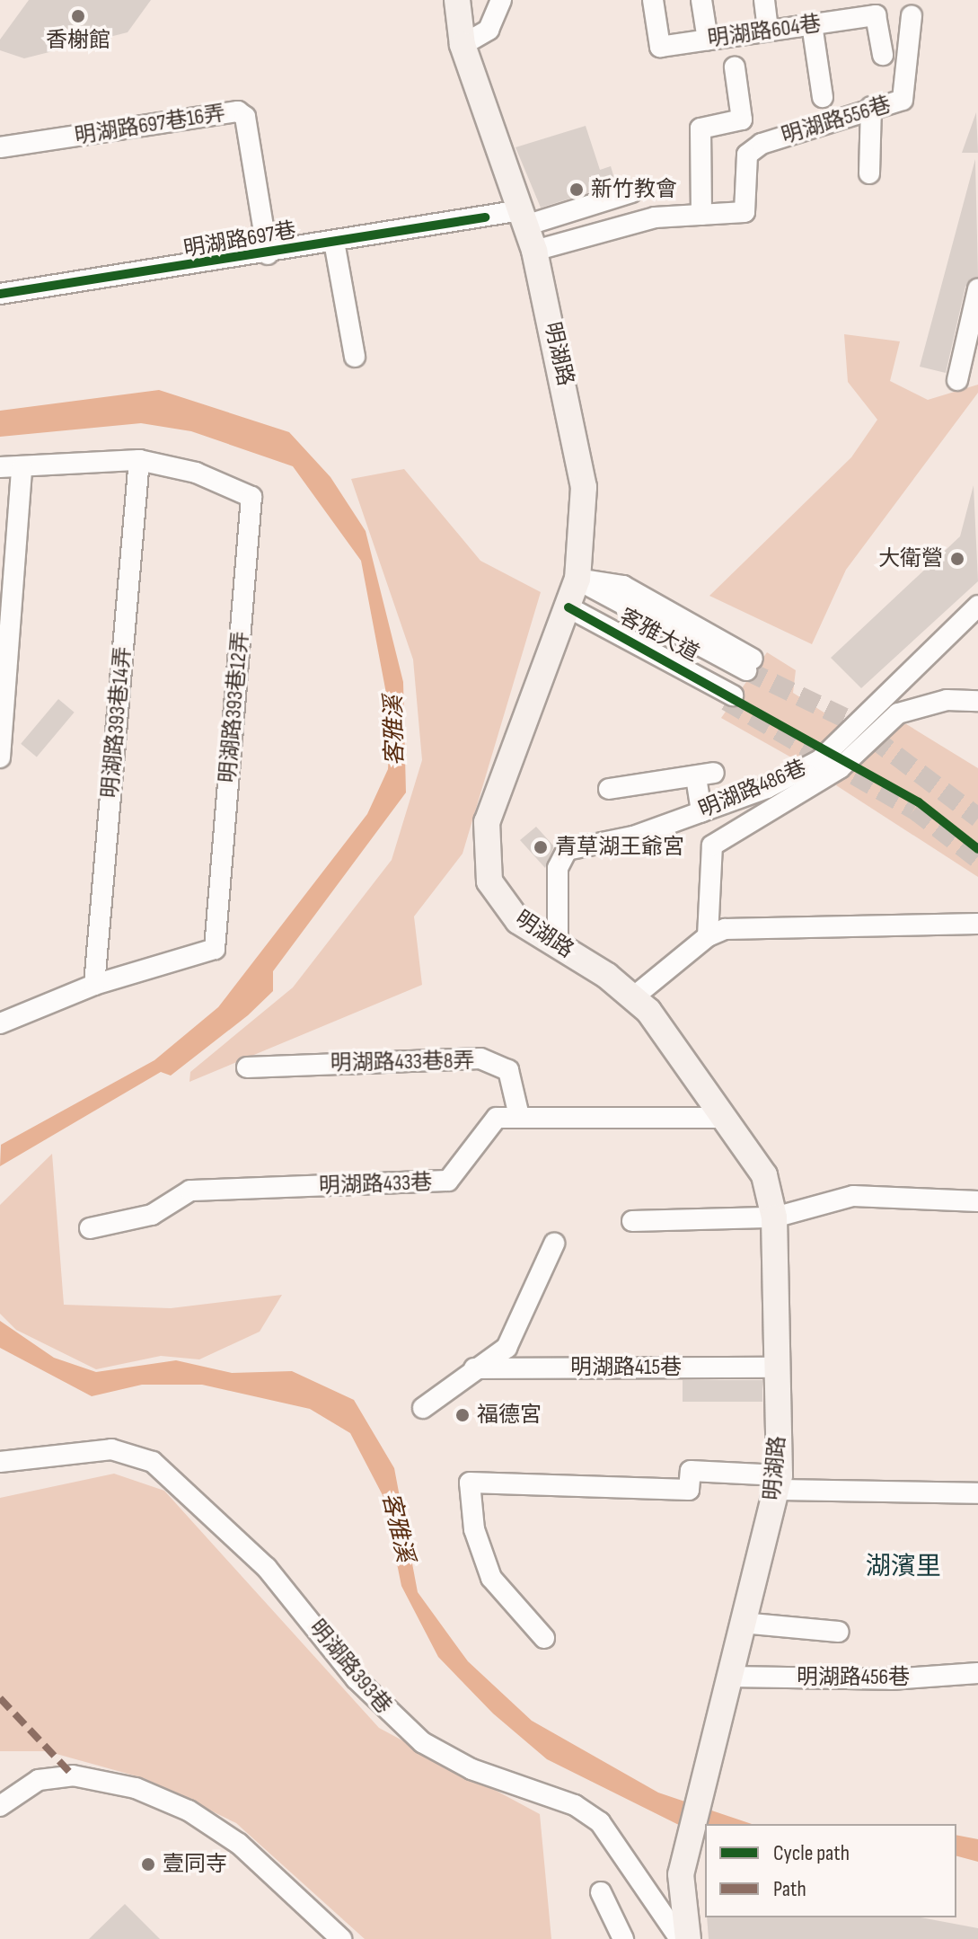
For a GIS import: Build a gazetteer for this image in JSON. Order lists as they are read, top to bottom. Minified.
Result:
{"streets":{"main road":["明湖路"],"street":["明湖路604巷","明湖路556巷","明湖路697巷16弄","明湖路697巷","客雅大道","明湖路393巷12弄","明湖路393巷14弄","明湖路486巷","明湖路433巷8弄","明湖路433巷","明湖路415巷","明湖路393巷","明湖路456巷"]},"crossings":[["明湖路556巷","明湖路"],["明湖路697巷16弄","明湖路697巷"],["明湖路697巷","明湖路"],["明湖路","客雅大道"],["明湖路","明湖路486巷"],["明湖路","明湖路433巷"],["明湖路","明湖路415巷"],["明湖路","明湖路456巷"],["明湖路393巷12弄","明湖路393巷14弄"],["明湖路433巷8弄","明湖路433巷"]],"districts":["湖濱里"],"water":["客雅溪"],"places":["香榭館","新竹教會","大衛營","青草湖王爺宮","福德宮","壹同寺"],"legend":["Cycle path","Path"]}
